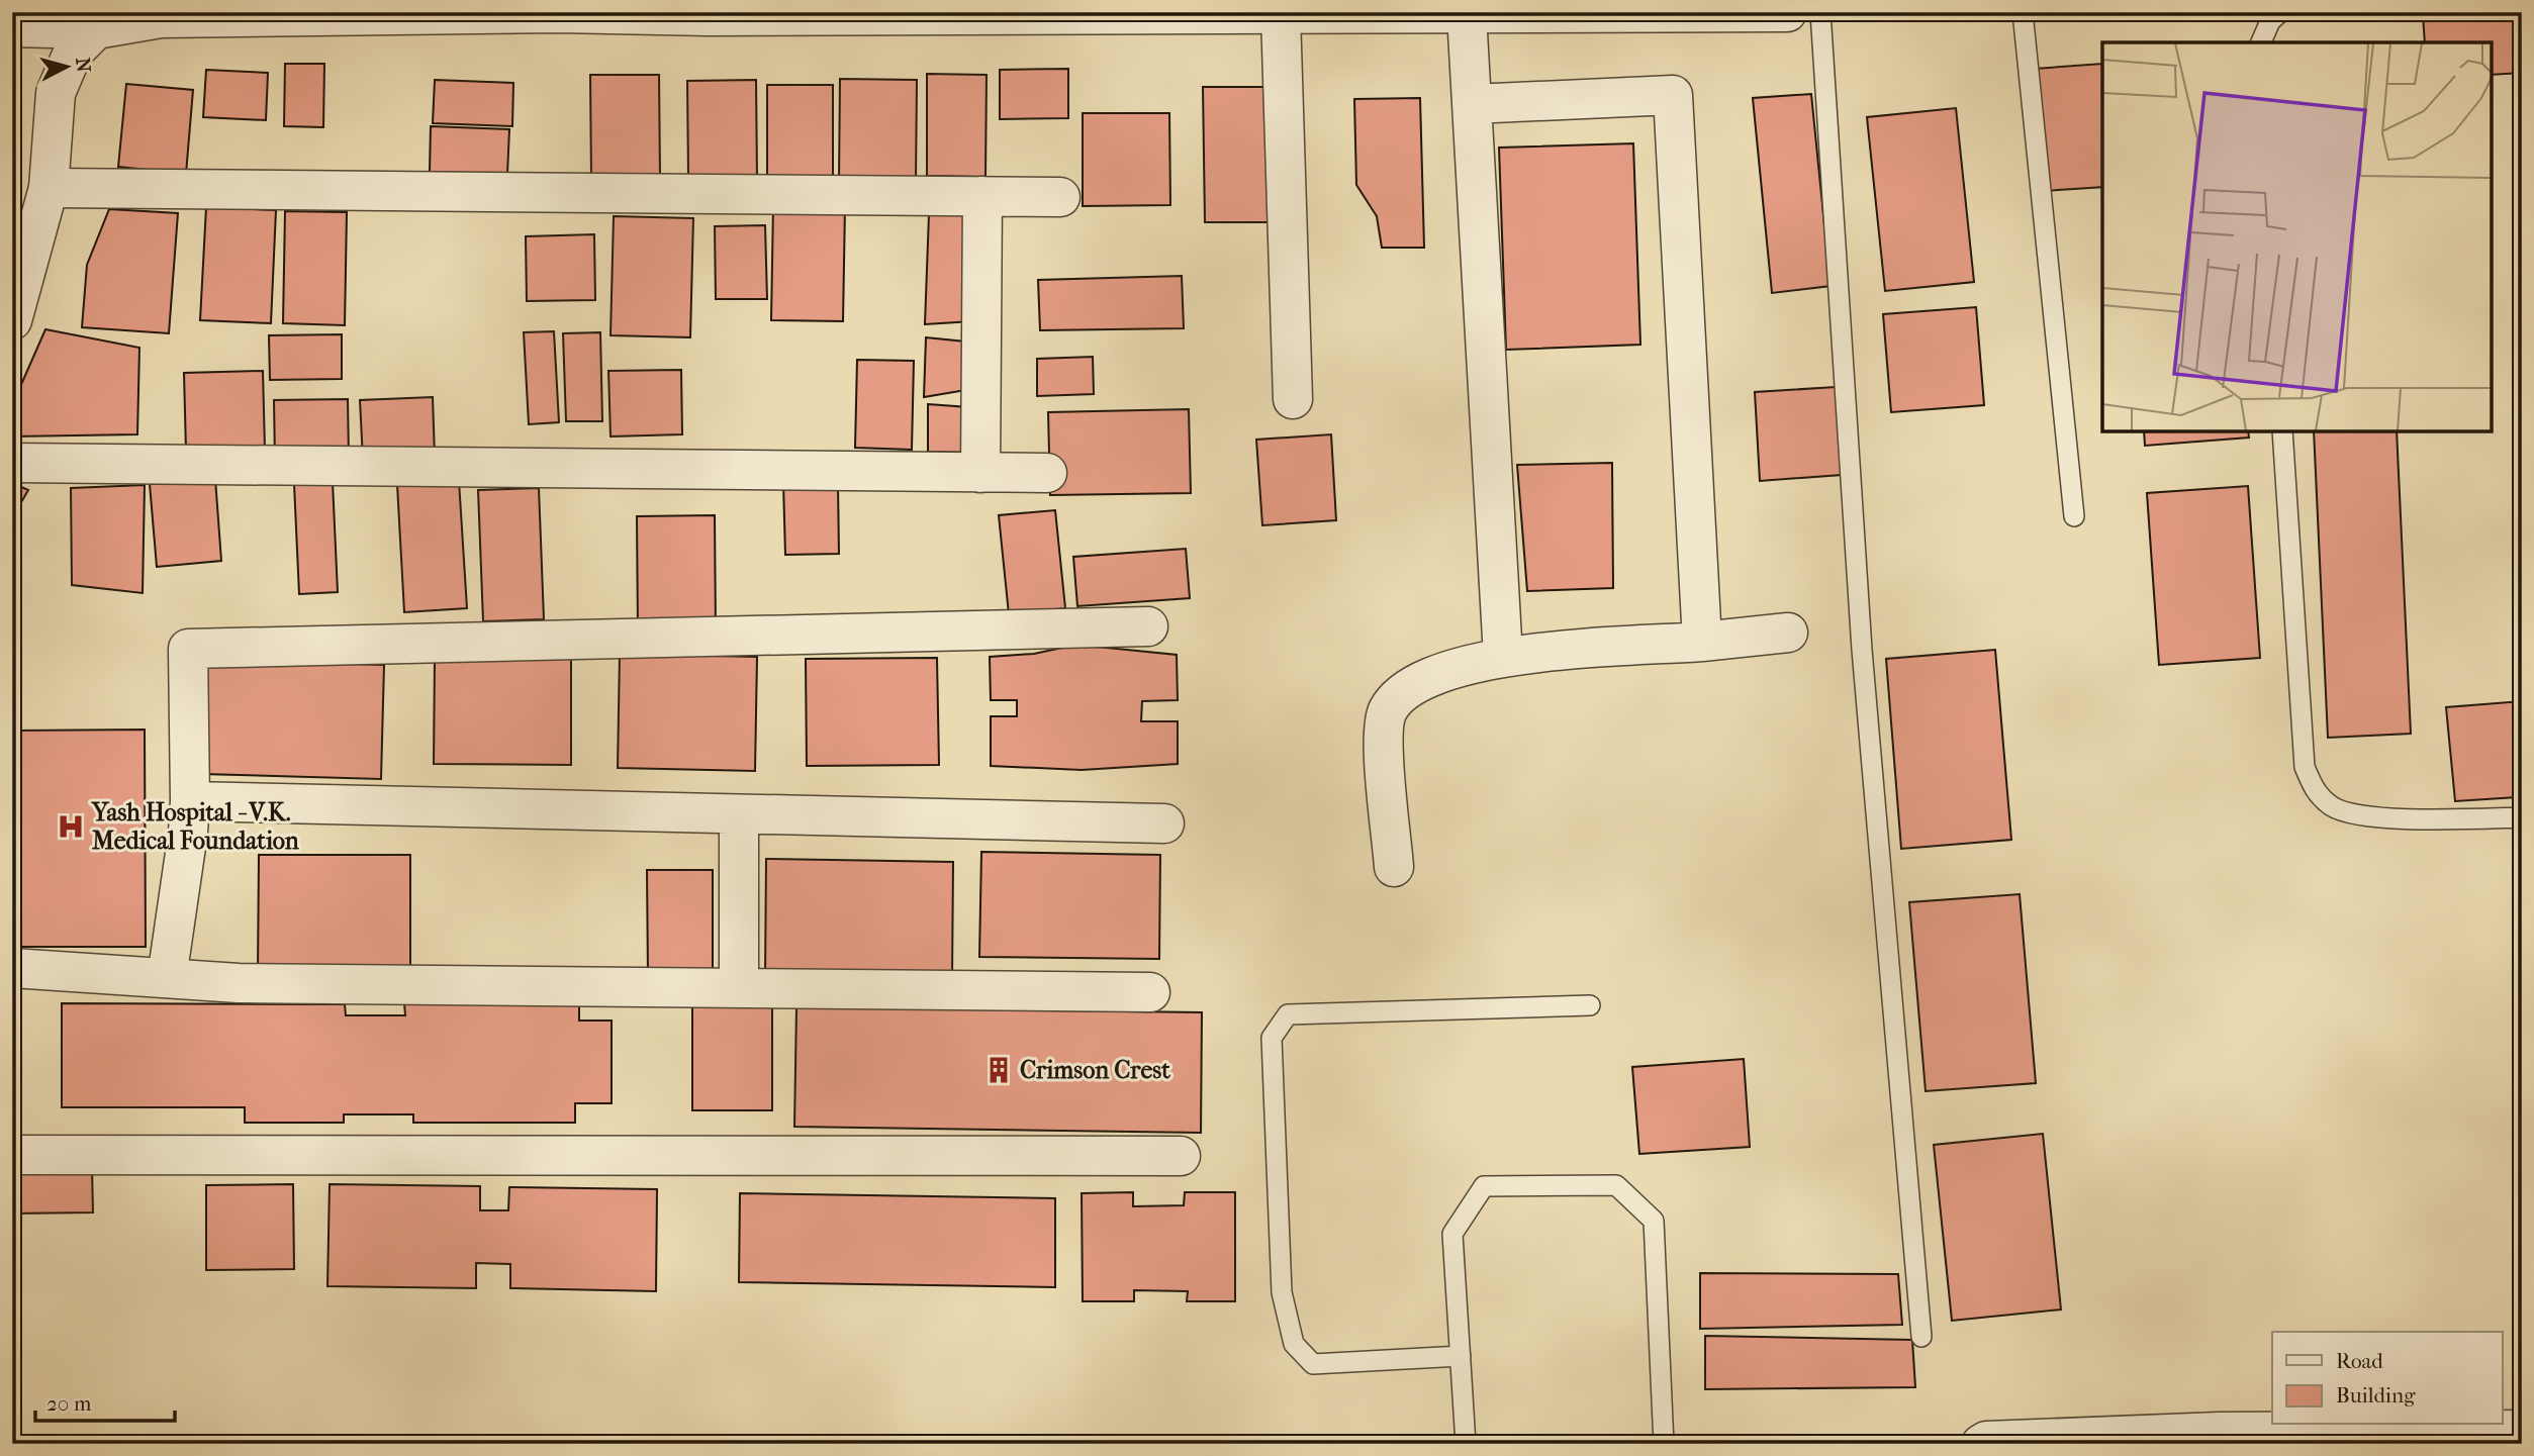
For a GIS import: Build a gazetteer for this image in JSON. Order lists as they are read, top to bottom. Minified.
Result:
{"places":{"hospital":["Yash Hospital - V.K. Medical Foundation"],"building":["Crimson Crest"]},"legend":["Road","Building"],"scale_bar":"20 m","north":"right"}
